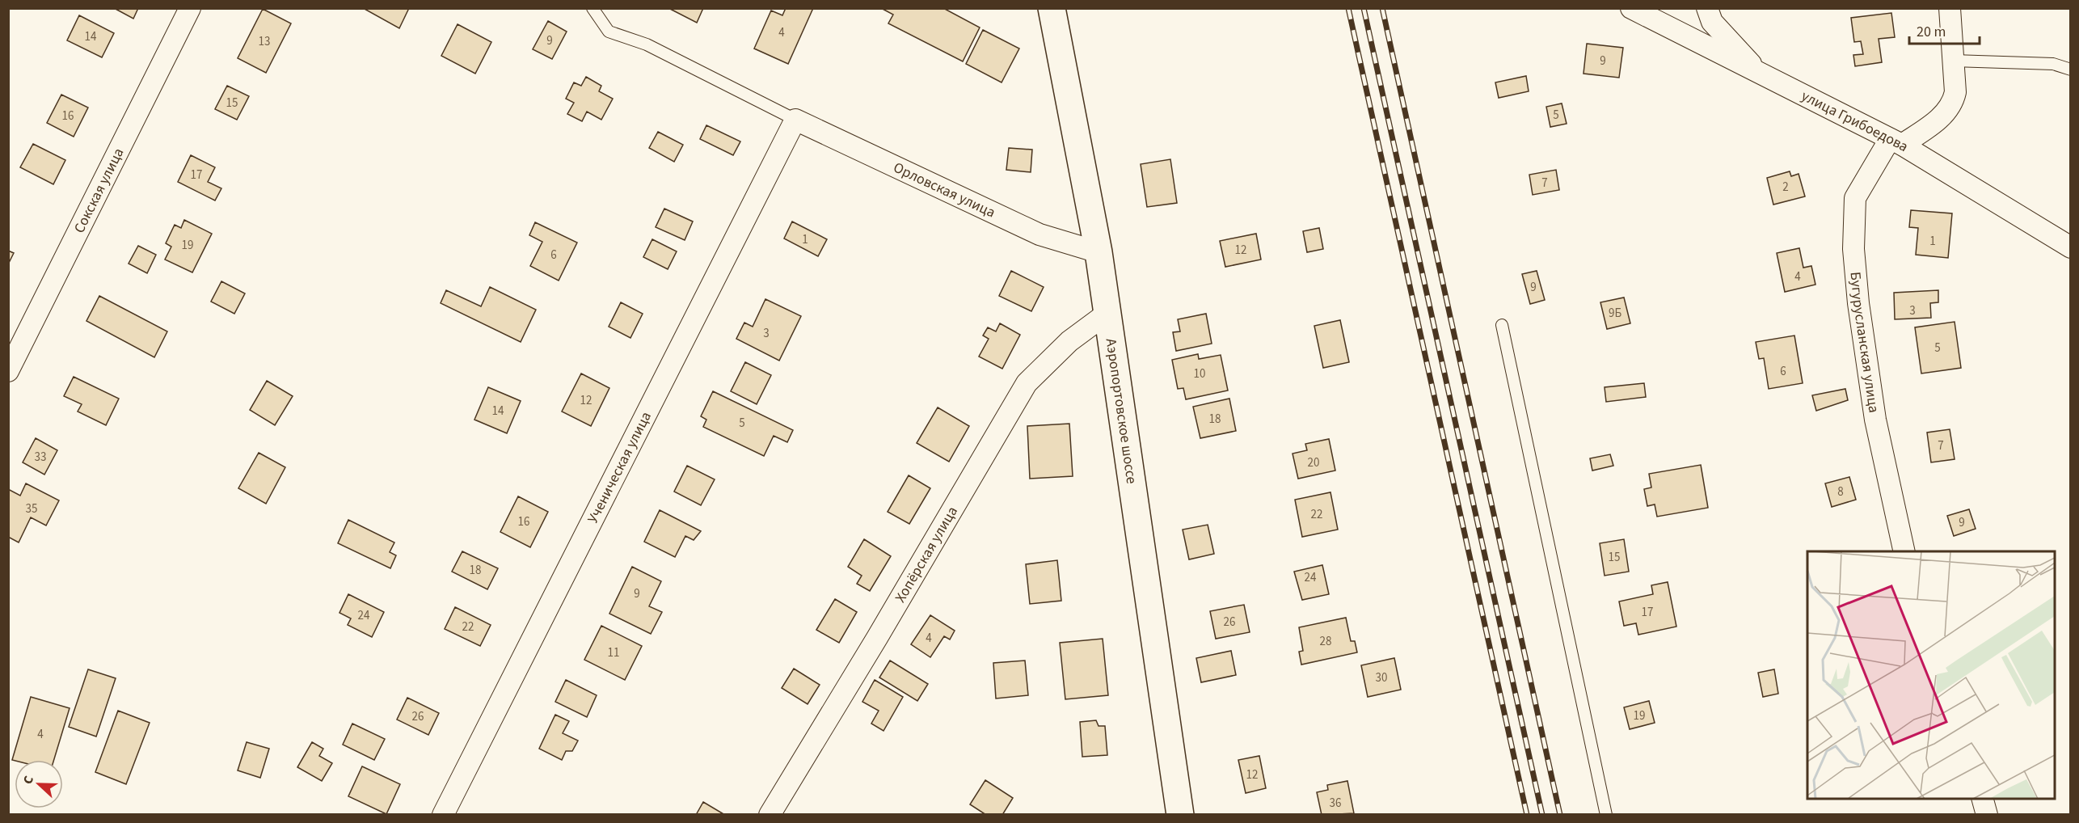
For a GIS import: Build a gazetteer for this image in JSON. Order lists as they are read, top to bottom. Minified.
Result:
{"streets":{"main road":["Аэропортовское шоссе"],"street":["улица Грибоедова","Сокская улица","Орловская улица","Бугурусланская улица","Ученическая улица","Хопёрская улица"]},"crossings":[["улица Грибоедова","Бугурусланская улица"],["Орловская улица","Аэропортовское шоссе"],["Орловская улица","Ученическая улица"],["Аэропортовское шоссе","Хопёрская улица"]],"house_numbers":["4","14","9","13","9","15","5","16","17","7","2","1","1","19","12","6","4","9","3","9Б","3","5","6","10","12","14","18","5","7","33","20","8","35","22","16","9","15","18","24","9","17","24","26","22","4","28","11","30","19","26","4","12","36"],"scale_bar":"20 m","north":"left"}
